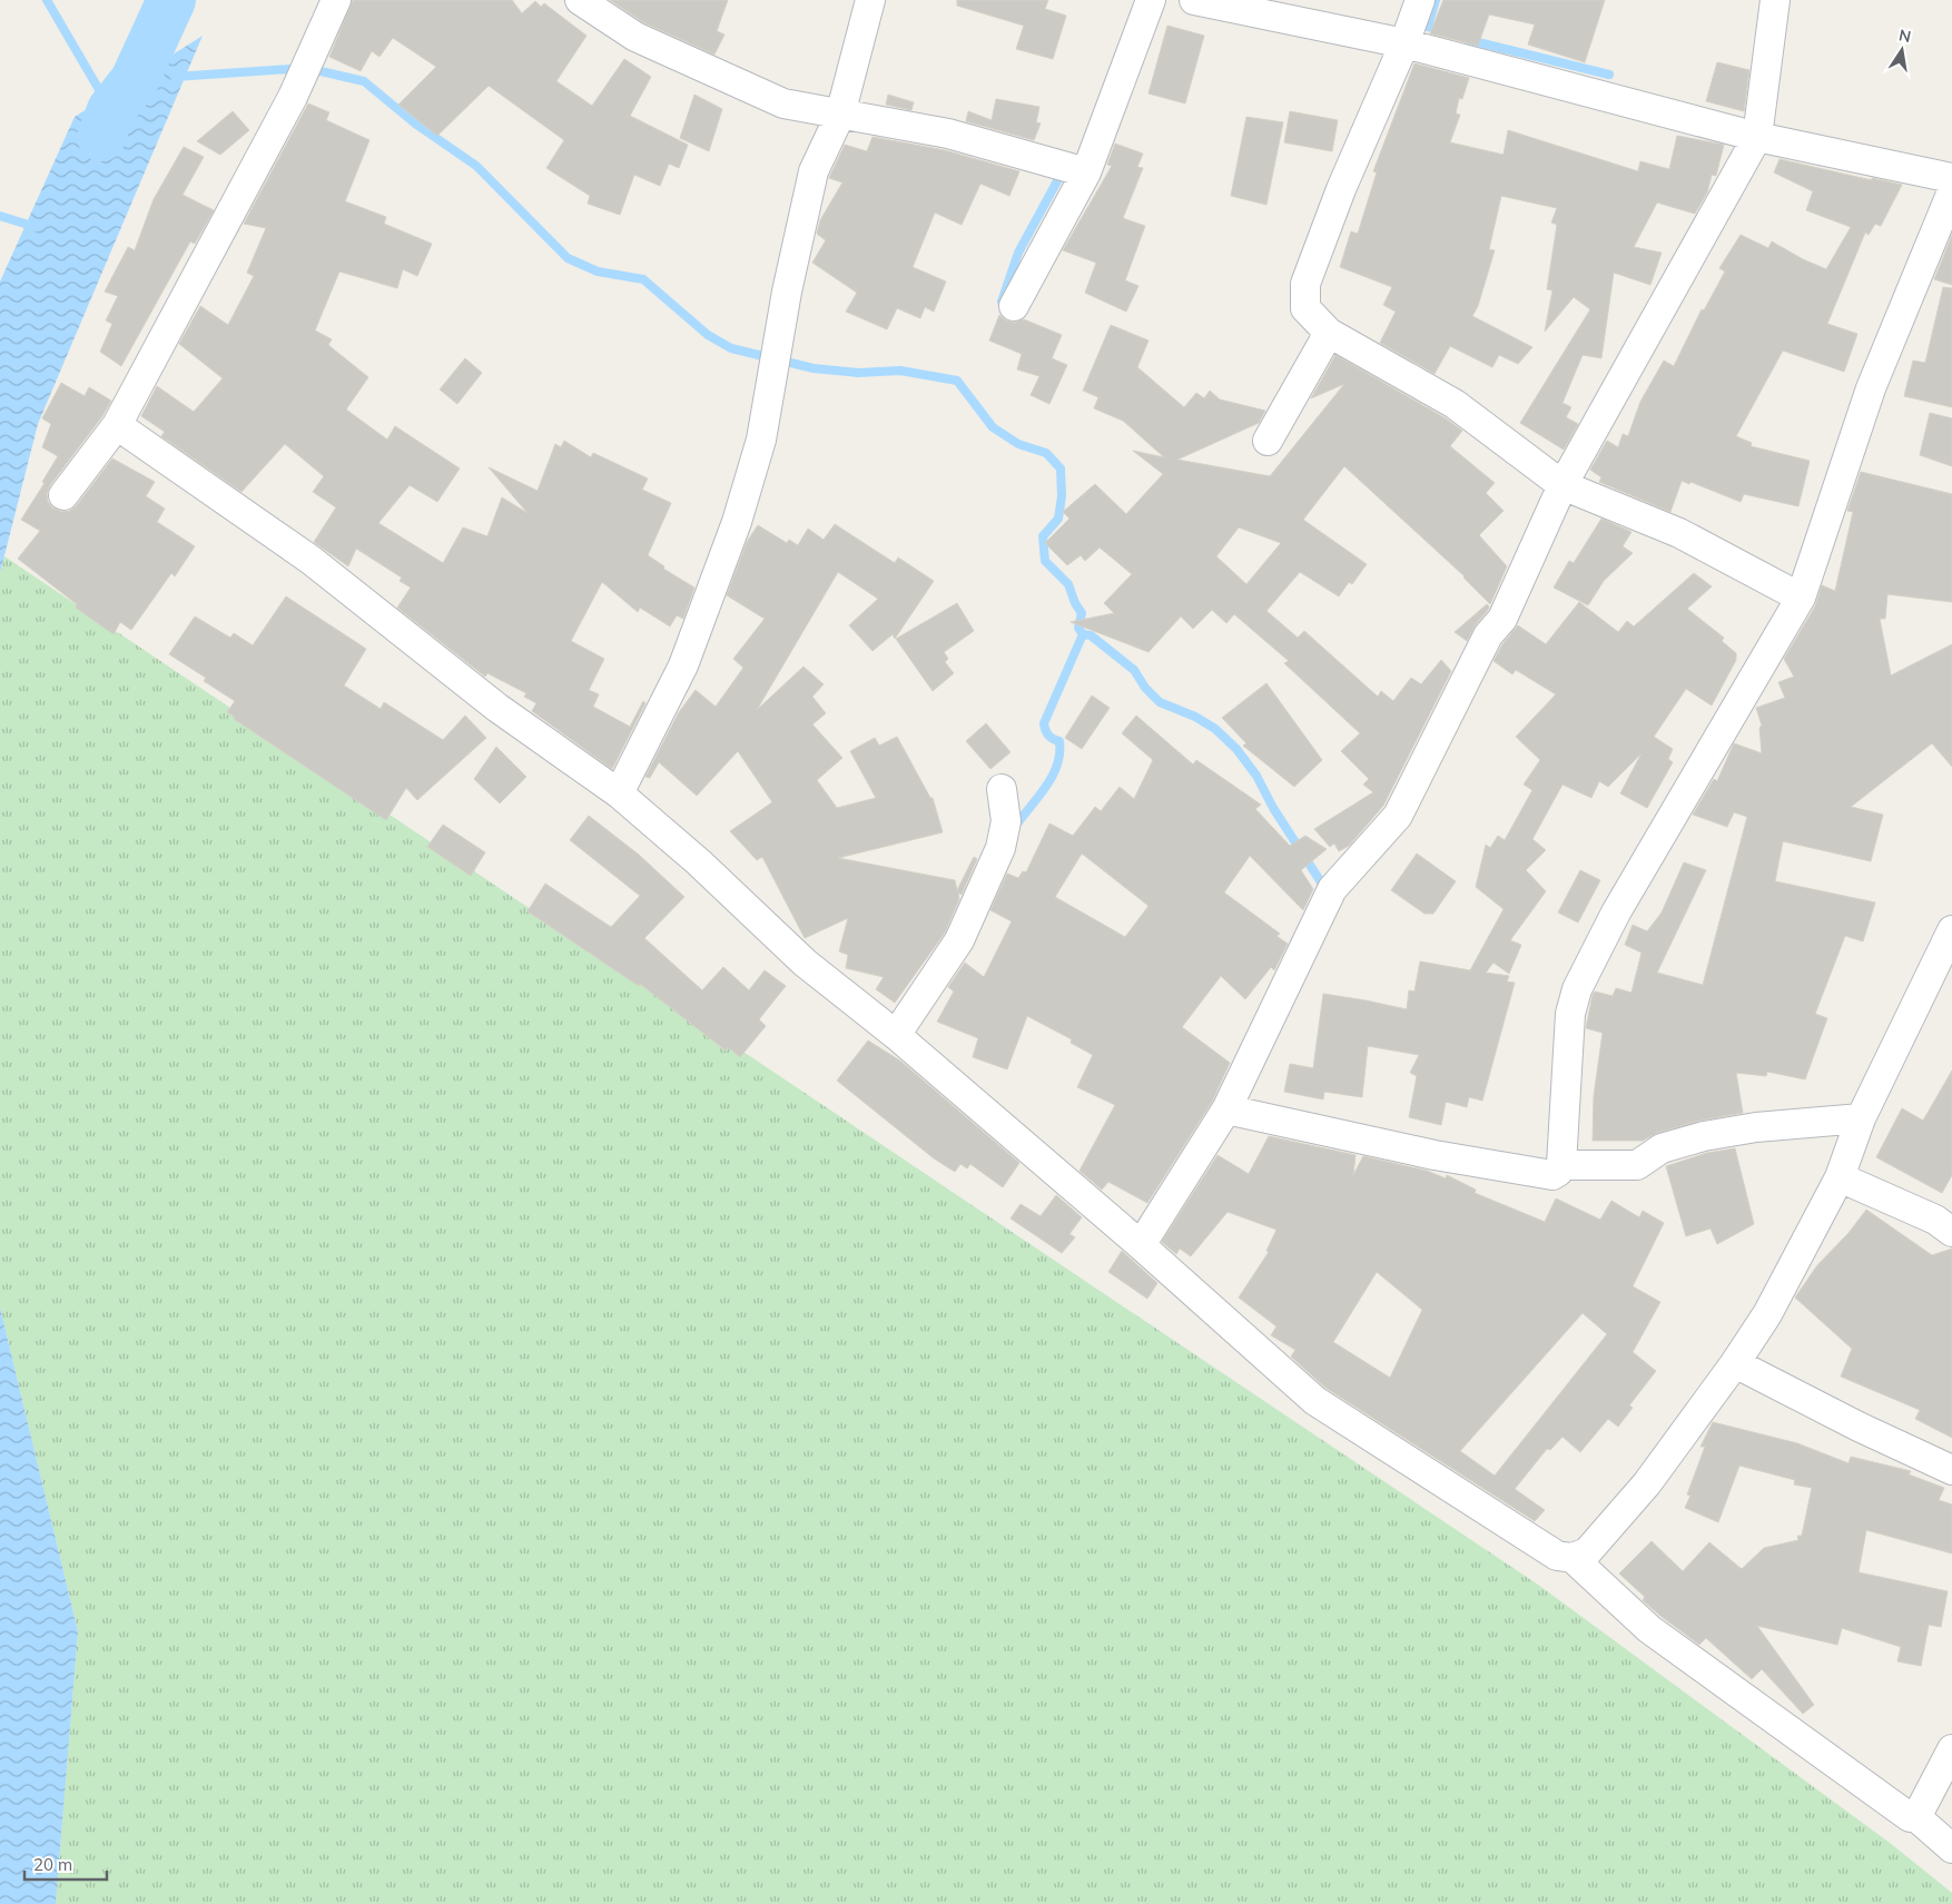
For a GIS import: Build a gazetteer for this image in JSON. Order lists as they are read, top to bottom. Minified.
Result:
{"scale_bar":"20 m","north":"top"}
